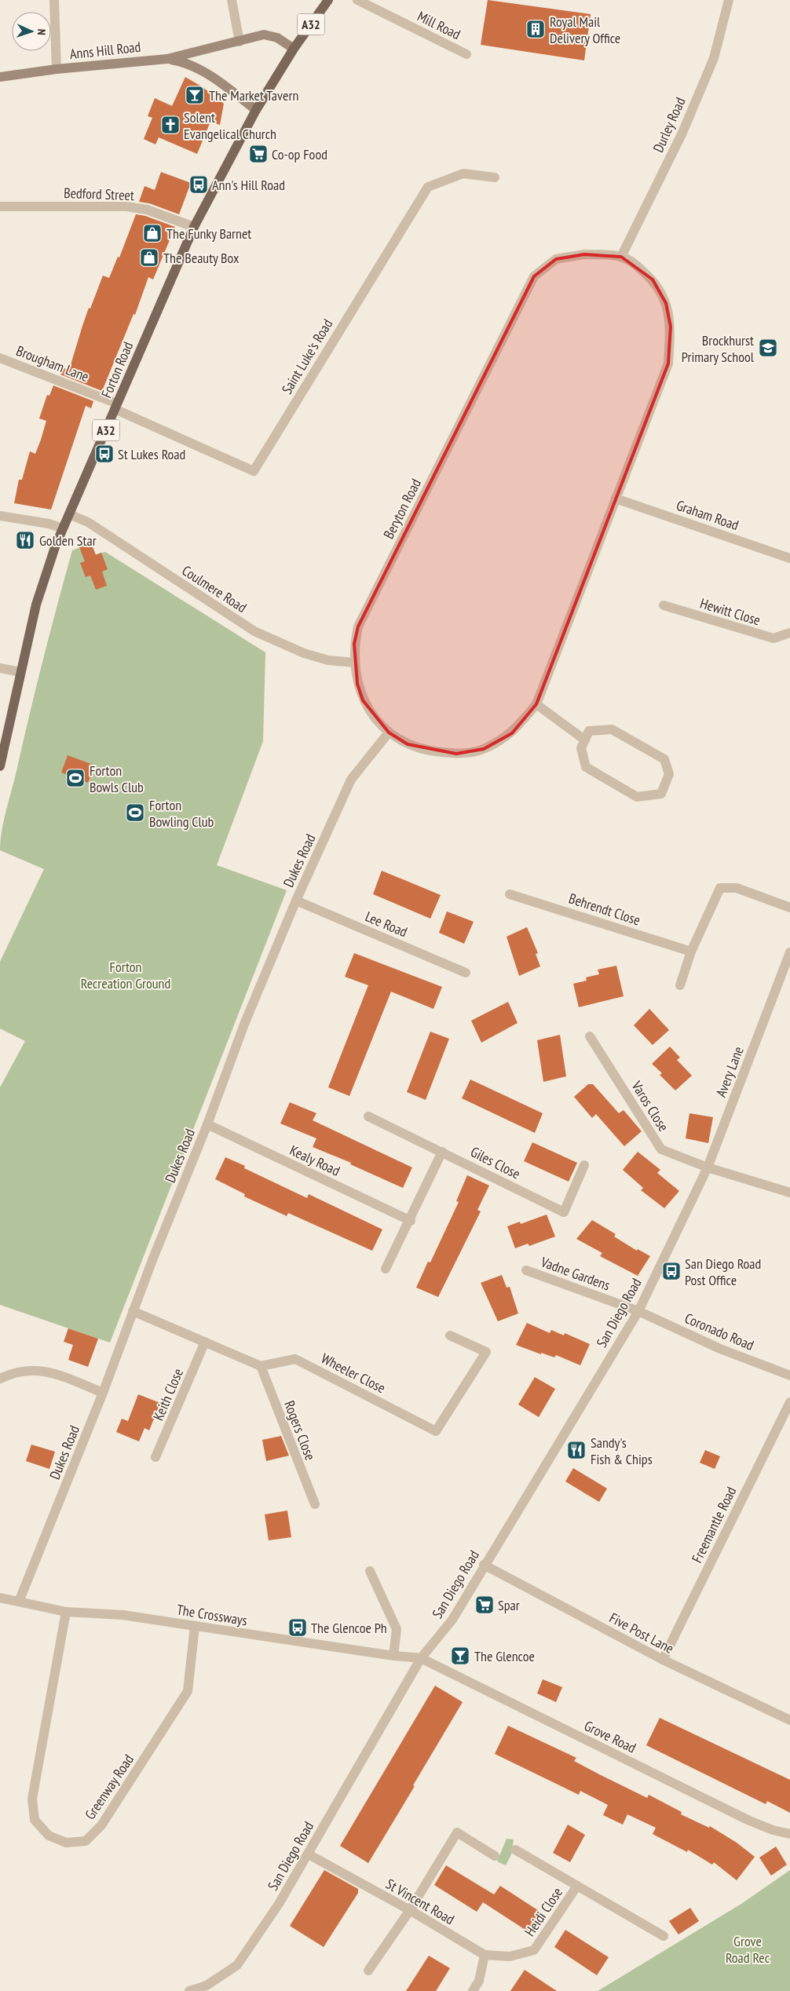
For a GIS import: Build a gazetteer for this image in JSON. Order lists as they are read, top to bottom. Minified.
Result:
{"streets":{"main road":["A32","Forton Road"],"street":["Mill Road","Anns Hill Road","Durley Road","Bedford Street","Saint Luke's Road","Brougham Lane","Beryton Road","Graham Road","Coulmere Road","Hewitt Close","Dukes Road","Behrendt Close","Lee Road","Avery Lane","Varos Close","Kealy Road","Giles Close","Vadne Gardens","San Diego Road","Coronado Road","Wheeler Close","Keith Close","Rogers Close","Freemantle Road","The Crossways","Five Post Lane","Grove Road","Greenway Road","St Vincent Road","Heidi Close"]},"crossings":[["A32","Anns Hill Road"],["A32","Forton Road"],["Anns Hill Road","Forton Road"],["Durley Road","Beryton Road"],["Bedford Street","Forton Road"],["Saint Luke's Road","Brougham Lane"],["Saint Luke's Road","Forton Road"],["Brougham Lane","Forton Road"],["Forton Road","Coulmere Road"],["Beryton Road","Graham Road"],["Beryton Road","Coulmere Road"],["Beryton Road","Dukes Road"],["Dukes Road","Lee Road"],["Dukes Road","Kealy Road"],["Dukes Road","The Crossways"],["Avery Lane","Varos Close"],["Avery Lane","San Diego Road"],["Vadne Gardens","San Diego Road"],["Vadne Gardens","Coronado Road"],["San Diego Road","Coronado Road"],["San Diego Road","The Crossways"],["San Diego Road","Five Post Lane"],["San Diego Road","Grove Road"],["San Diego Road","St Vincent Road"],["Wheeler Close","Rogers Close"],["Freemantle Road","Five Post Lane"],["The Crossways","Grove Road"],["The Crossways","Greenway Road"],["St Vincent Road","Heidi Close"]],"parks":["Forton Recreation Ground","Grove Road Rec"],"places":{"building":["Royal Mail Delivery Office"],"bar":["The Market Tavern","The Glencoe"],"church":["Solent Evangelical Church"],"supermarket":["Co-op Food","Spar"],"bus stop":["Ann's Hill Road","St Lukes Road","San Diego Road Post Office","The Glencoe Ph"],"shop":["The Funky Barnet","The Beauty Box"],"school or university":["Brockhurst Primary School"],"restaurant":["Golden Star","Sandy's Fish & Chips"],"sports":["Forton Bowls Club","Forton Bowling Club"]},"north":"right"}
